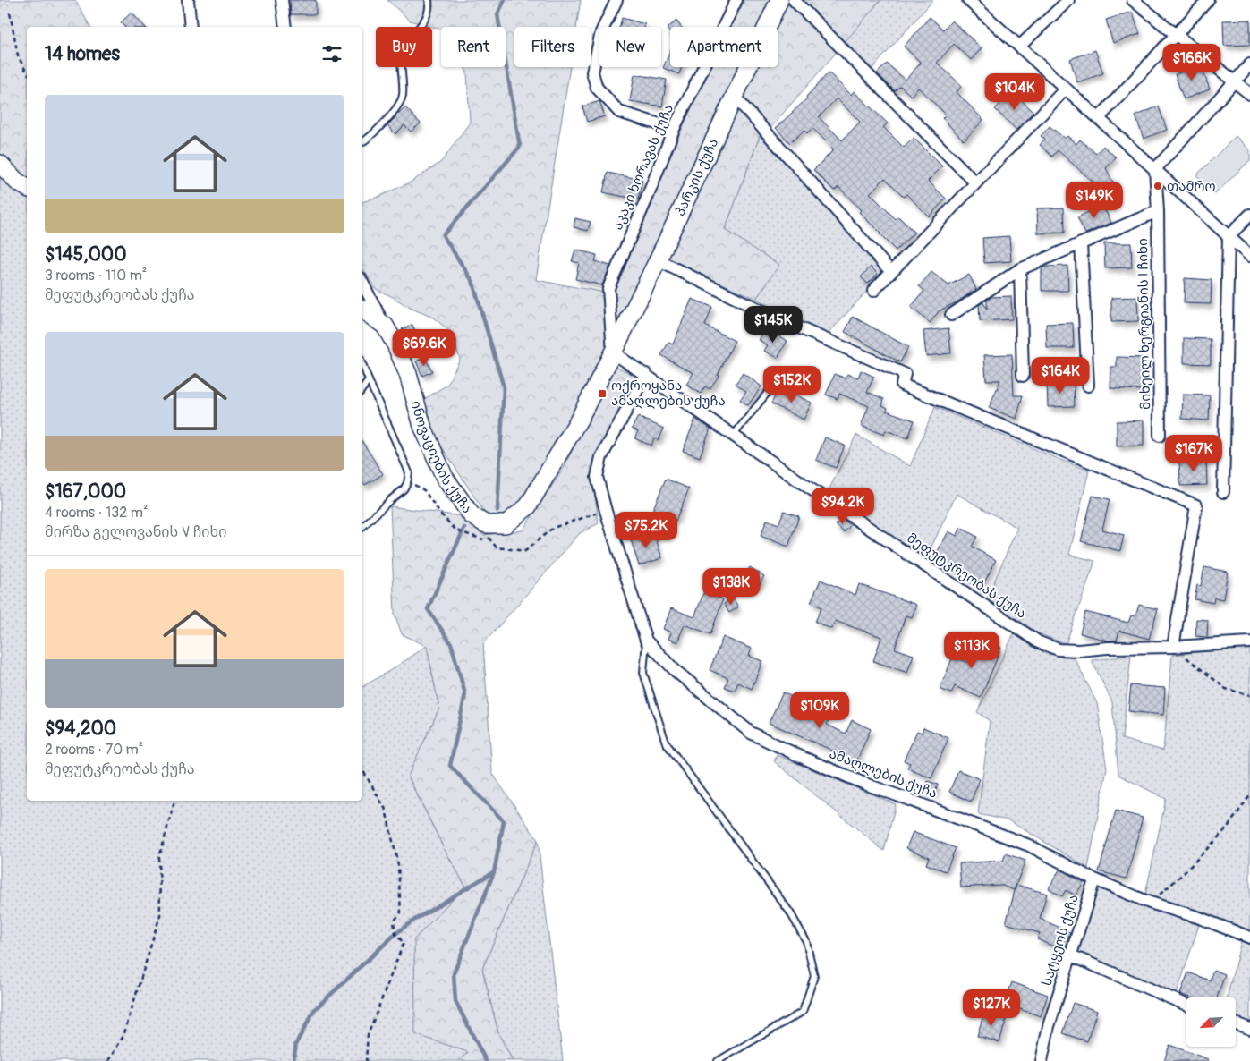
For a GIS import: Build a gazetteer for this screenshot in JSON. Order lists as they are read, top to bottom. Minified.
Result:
{"streets":{"street":["აკაკი ხორავას ქუჩა","პარკის ქუჩა","მიხეილ ხერგიანის I ჩიხი","ინოვაციების ქუჩა","მეფუტკრეობას ქუჩა","ამაღლების ქუჩა","სატყეოს ქუჩა"]},"crossings":[["აკაკი ხორავას ქუჩა","პარკის ქუჩა"],["აკაკი ხორავას ქუჩა","ინოვაციების ქუჩა"],["აკაკი ხორავას ქუჩა","მეფუტკრეობას ქუჩა"],["პარკის ქუჩა","ინოვაციების ქუჩა"],["პარკის ქუჩა","მეფუტკრეობას ქუჩა"],["ინოვაციების ქუჩა","მეფუტკრეობას ქუჩა"],["მეფუტკრეობას ქუჩა","ამაღლების ქუჩა"],["ამაღლების ქუჩა","სატყეოს ქუჩა"]],"places":{"other":["თამრო"],"transit":["ოქროყანა ამაღლების ქუჩა"]},"north":"bottom left","page":{"chip":["Buy","Rent","Filters","New","Apartment"],"heading":"14 homes","price":["$166K","$104K","$149K","$145K","$69.6K","$164K","$152K","$167K","$94.2K","$75.2K","$138K","$113K","$109K","$127K"],"list":[{"name":"$145,000","note":"3 rooms · 110 m² · მეფუტკრეობას ქუჩა"},{"name":"$167,000","note":"4 rooms · 132 m² · მირზა გელოვანის V ჩიხი"},{"name":"$94,200","note":"2 rooms · 70 m² · მეფუტკრეობას ქუჩა"}]}}
